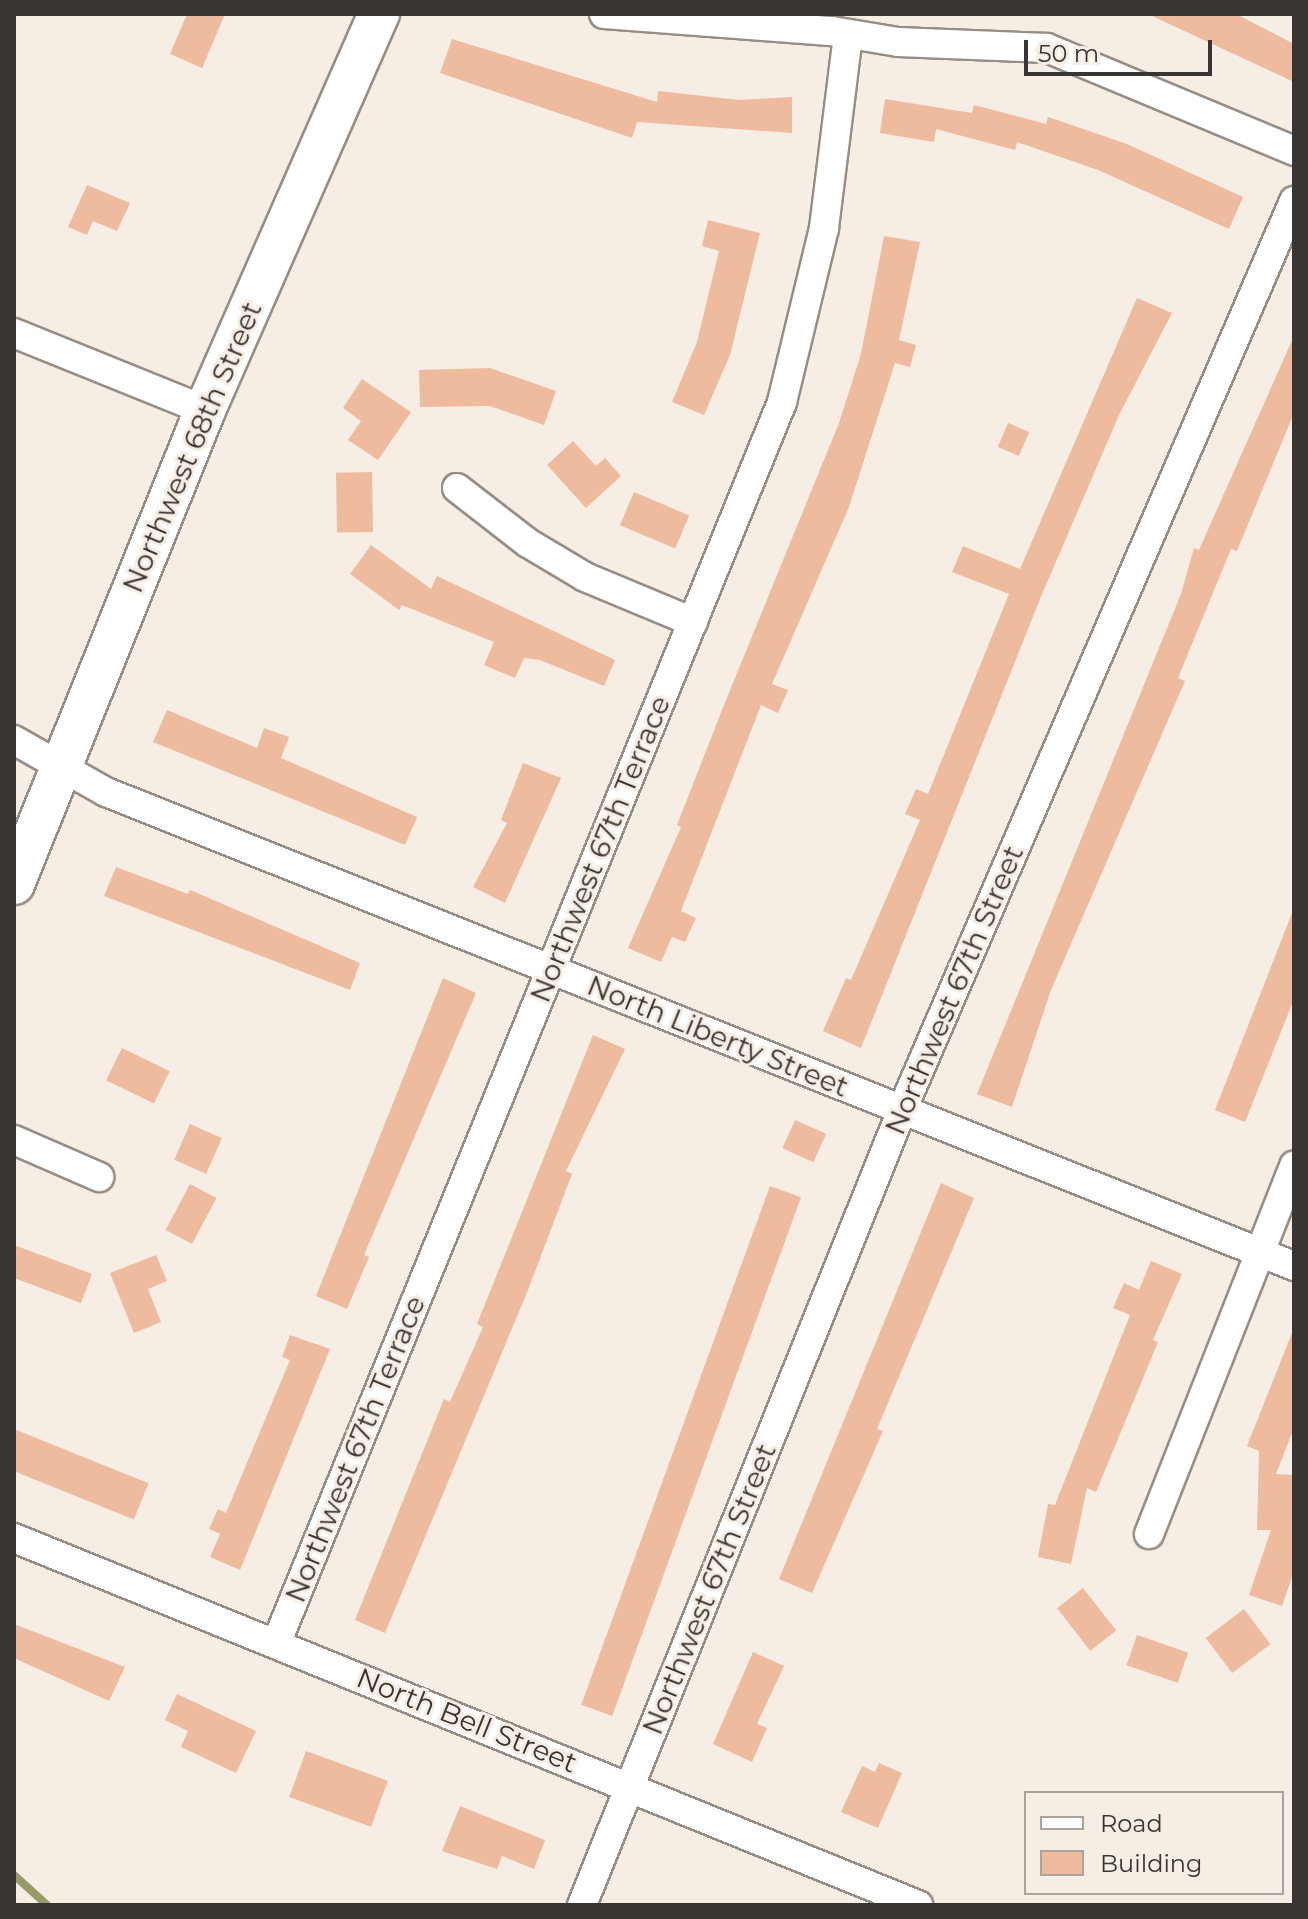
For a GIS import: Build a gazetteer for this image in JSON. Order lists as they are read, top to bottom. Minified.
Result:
{"streets":{"main road":["Northwest 68th Street"],"street":["Northwest 67th Terrace","Northwest 67th Street","North Liberty Street","North Bell Street"]},"crossings":[["Northwest 68th Street","North Liberty Street"],["Northwest 67th Terrace","North Liberty Street"],["Northwest 67th Terrace","North Bell Street"],["Northwest 67th Street","North Liberty Street"],["Northwest 67th Street","North Bell Street"]],"legend":["Road","Building"],"scale_bar":"50 m"}
